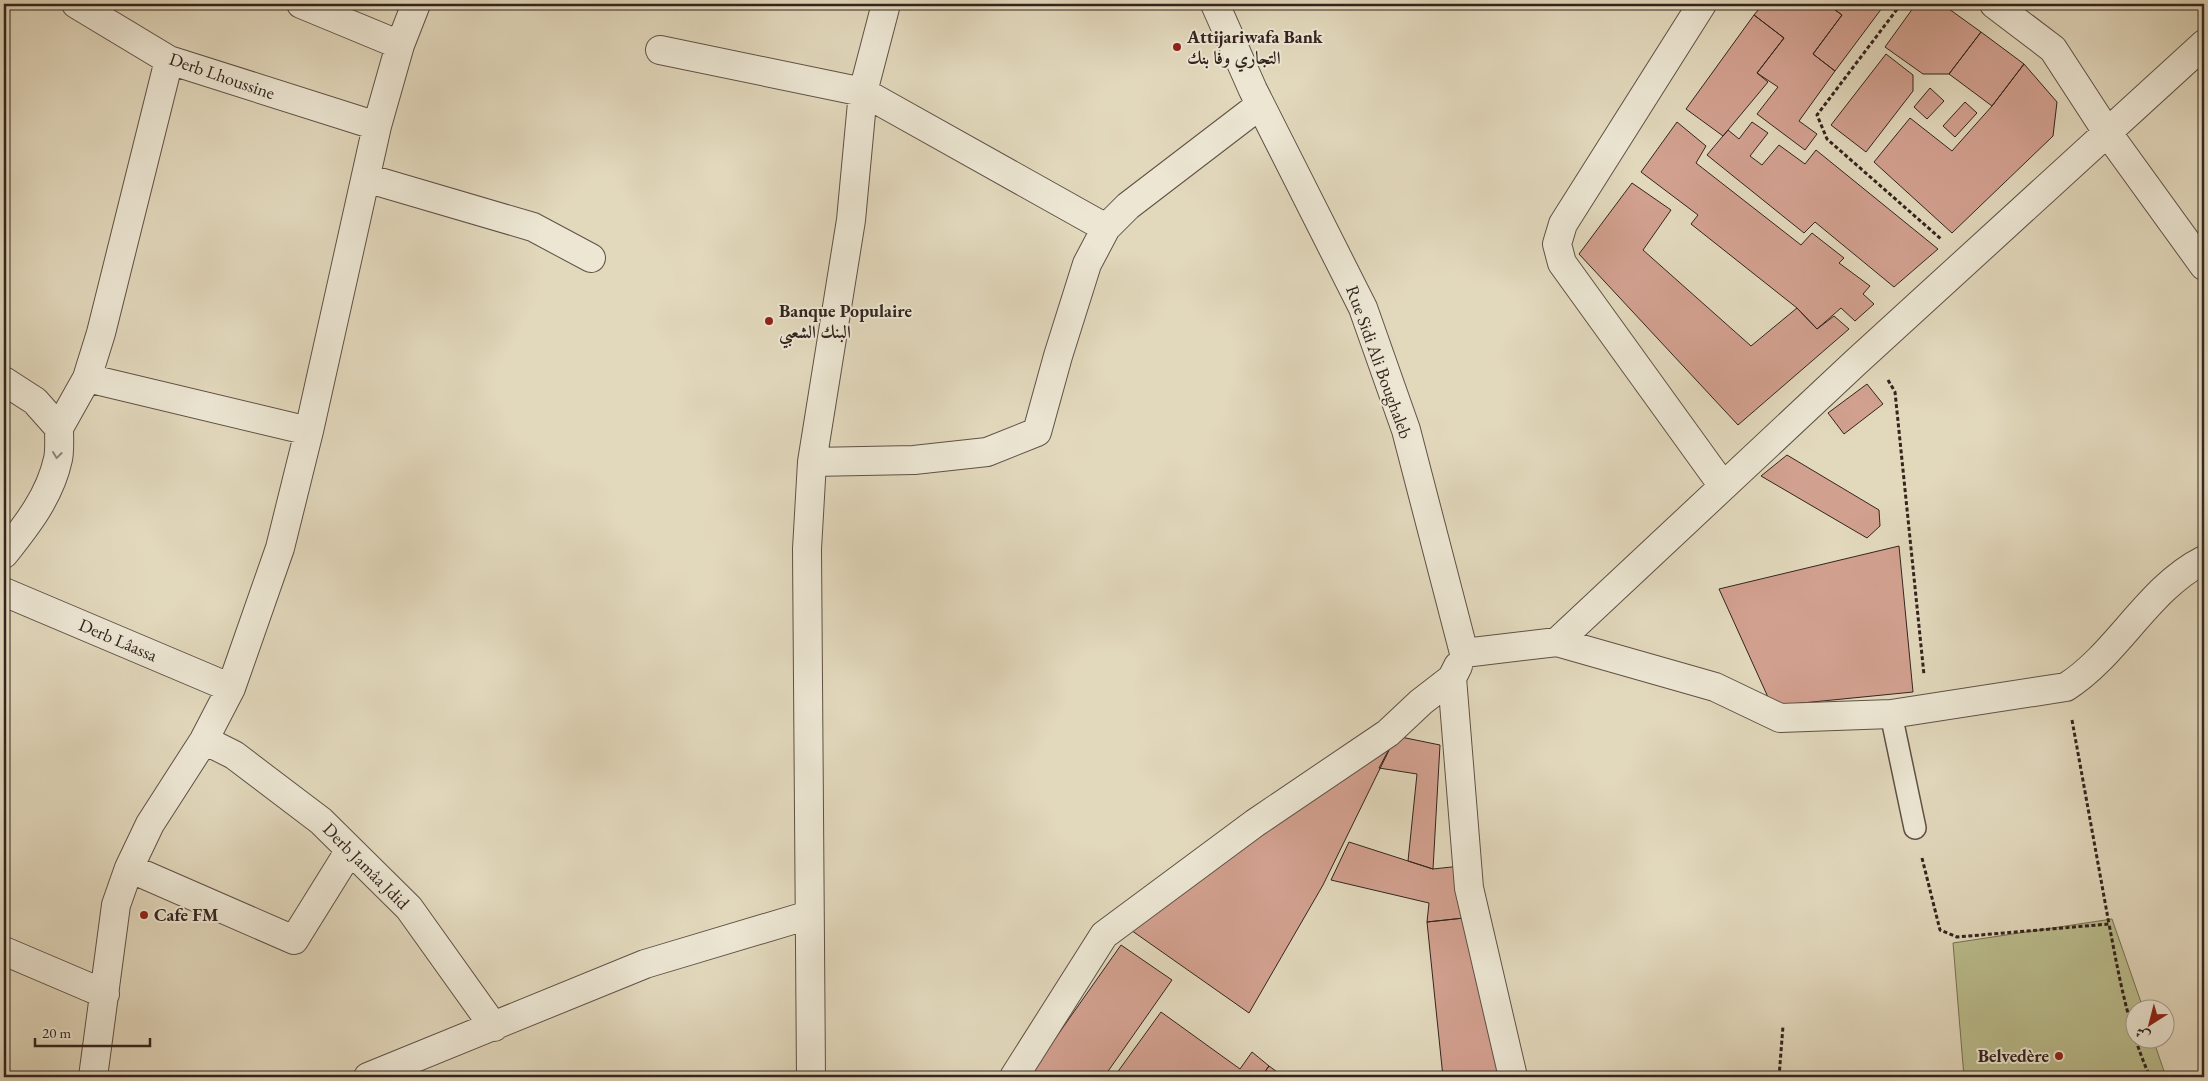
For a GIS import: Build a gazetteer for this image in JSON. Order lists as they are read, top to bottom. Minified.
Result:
{"streets":{"street":["Derb Lhoussine","Rue Sidi Ali Boughaleb","Derb Lâassa","Derb Jamâa Jdid"]},"places":["Attijariwafa Bank التجاري وفا بنك","Banque Populaire البنك الشعبي","Cafe FM","Belvedère"],"scale_bar":"20 m","north":"bottom left"}
